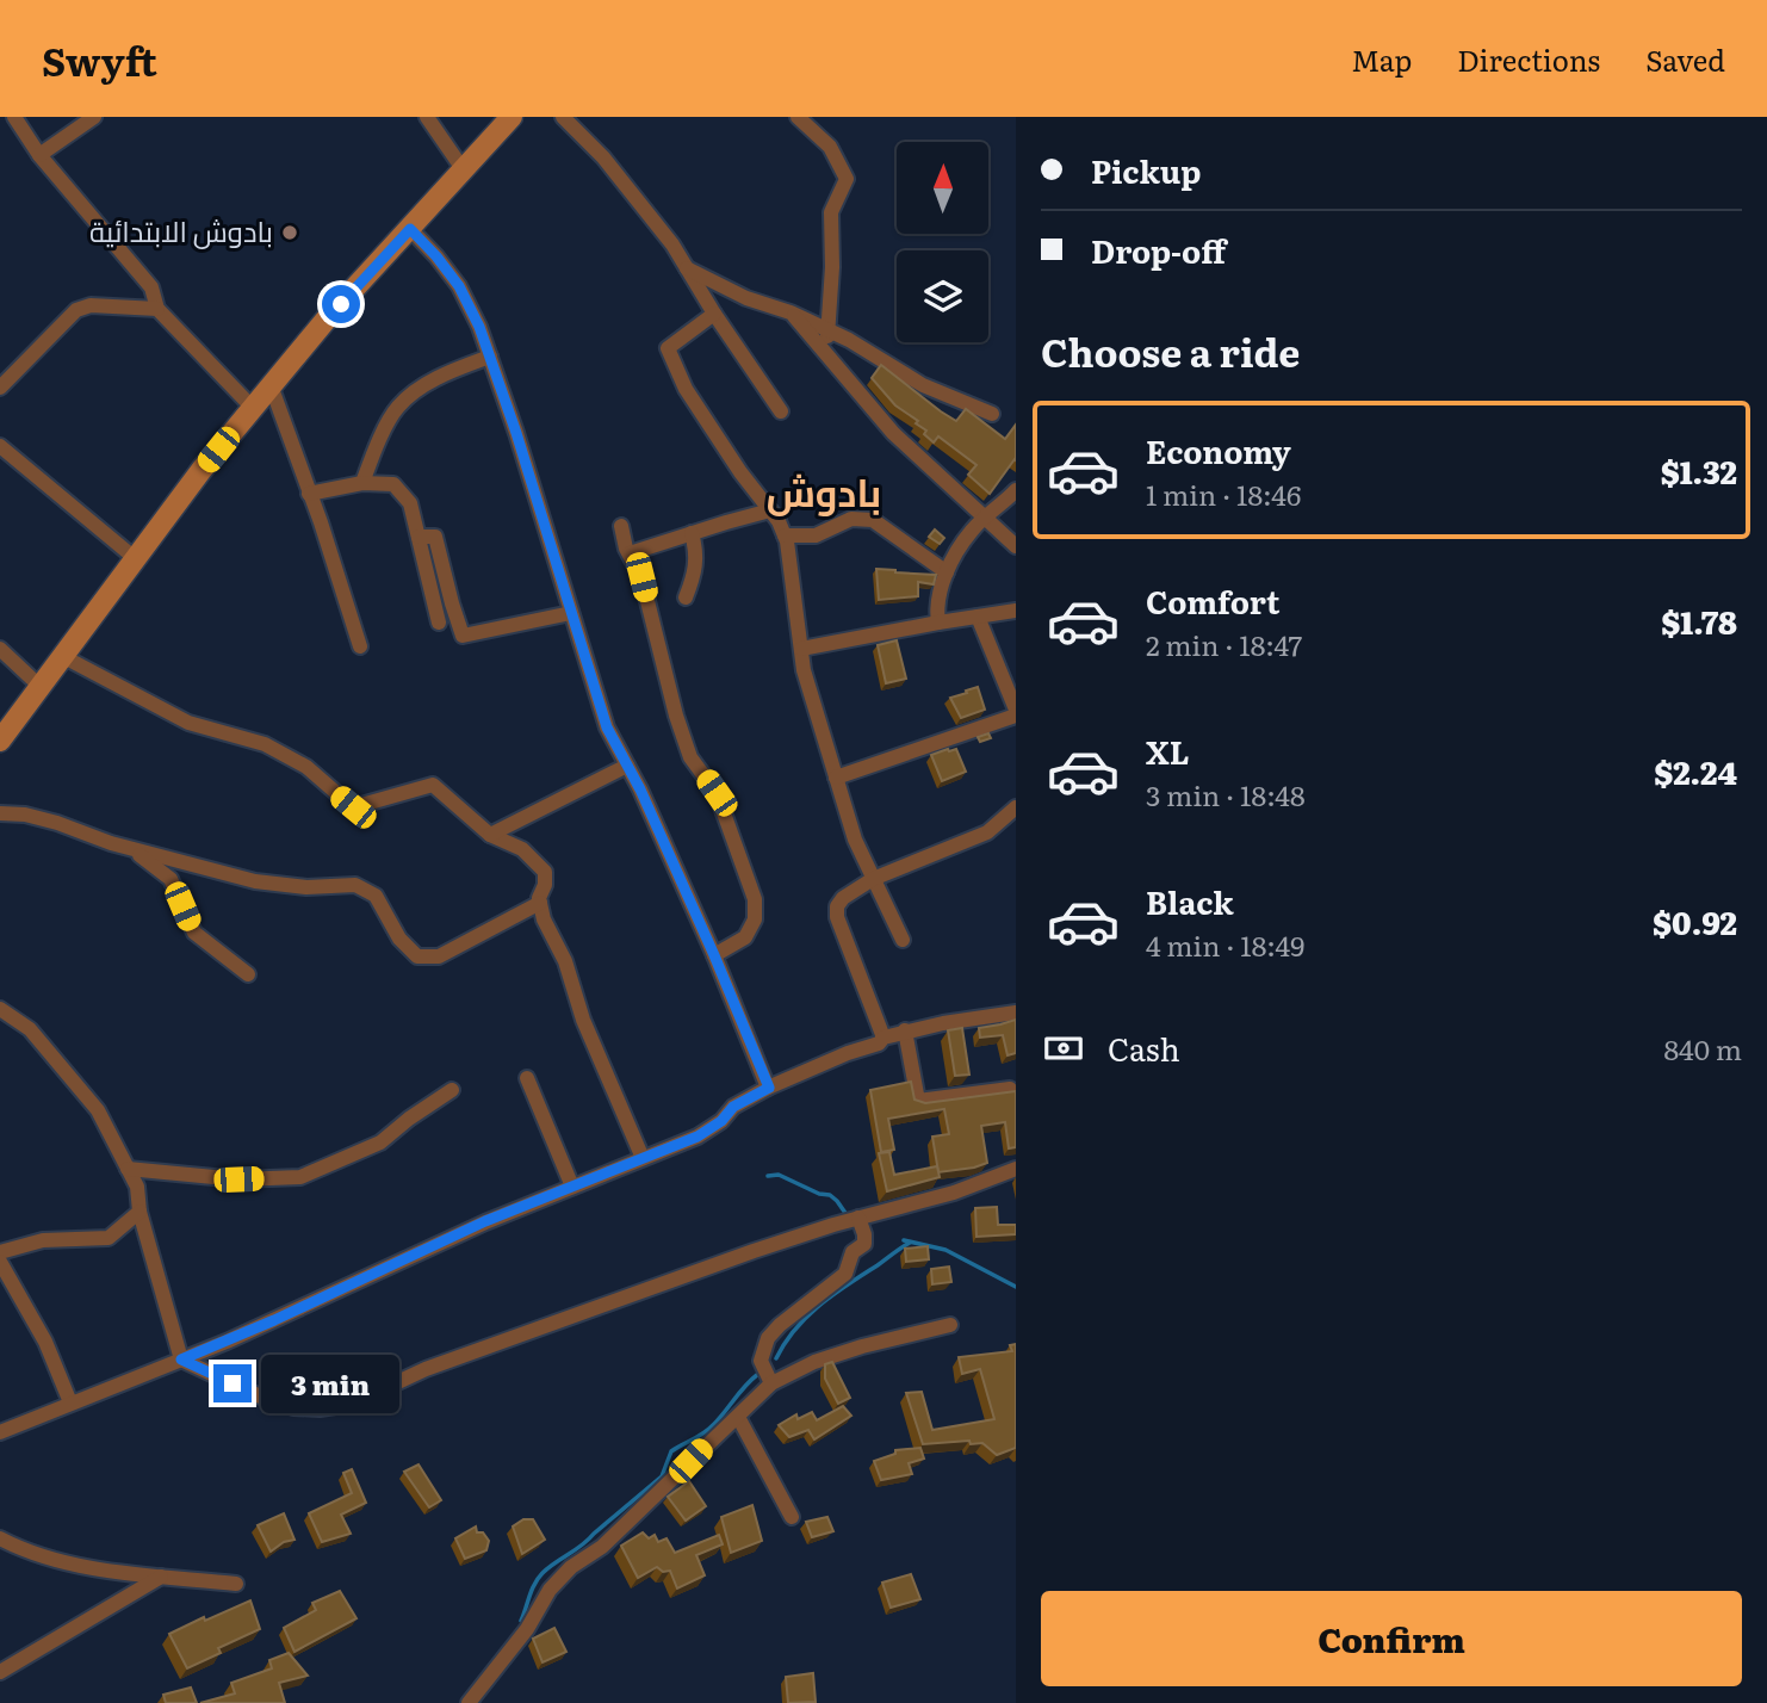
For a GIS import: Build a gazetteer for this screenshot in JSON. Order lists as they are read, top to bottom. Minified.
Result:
{"districts":["بادوش"],"places":["بادوش الابتدائية"],"north":"top","page":{"header":"Swyft","nav":["Map","Directions","Saved"],"banner":["Pickup","Drop-off"],"heading":"Choose a ride","list":[{"name":"Economy","note":"1 min · 18:46","value":"$1.32"},{"name":"Comfort","note":"2 min · 18:47","value":"$1.78"},{"name":"XL","note":"3 min · 18:48","value":"$2.24"},{"name":"Black","note":"4 min · 18:49","value":"$0.92"}],"pay":["Cash","840 m"],"bubble":"3 min","buttons":"Confirm"}}
